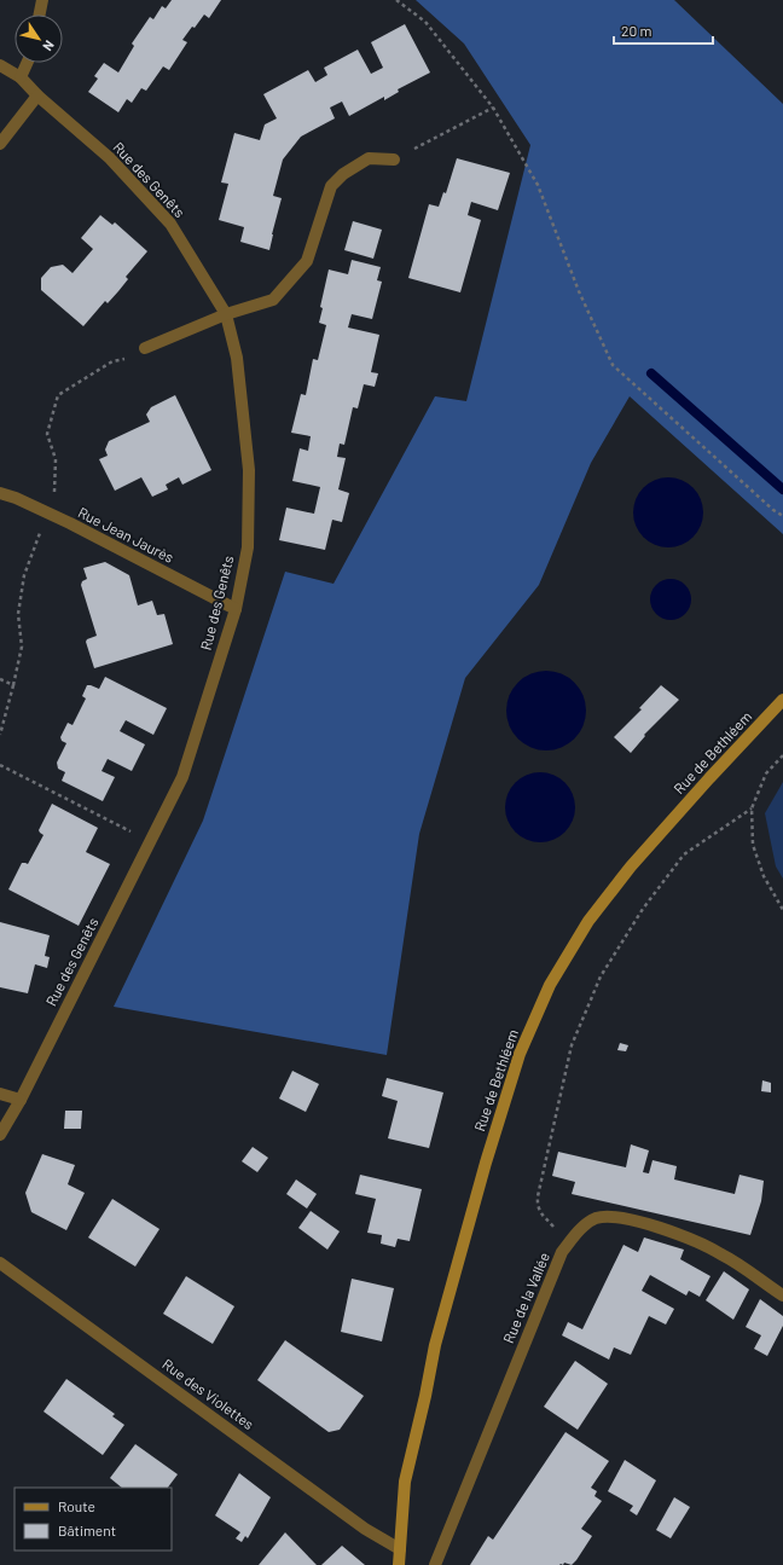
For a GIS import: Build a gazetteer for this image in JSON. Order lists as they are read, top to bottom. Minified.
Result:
{"streets":{"main road":["Rue de Bethléem"],"street":["Rue des Genêts","Rue Jean Jaurès","Rue de la Vallée","Rue des Violettes"]},"crossings":[["Rue des Genêts","Rue Jean Jaurès"],["Rue de Bethléem","Rue des Violettes"]],"legend":["Route","Bâtiment"],"scale_bar":"20 m","north":"bottom right"}
